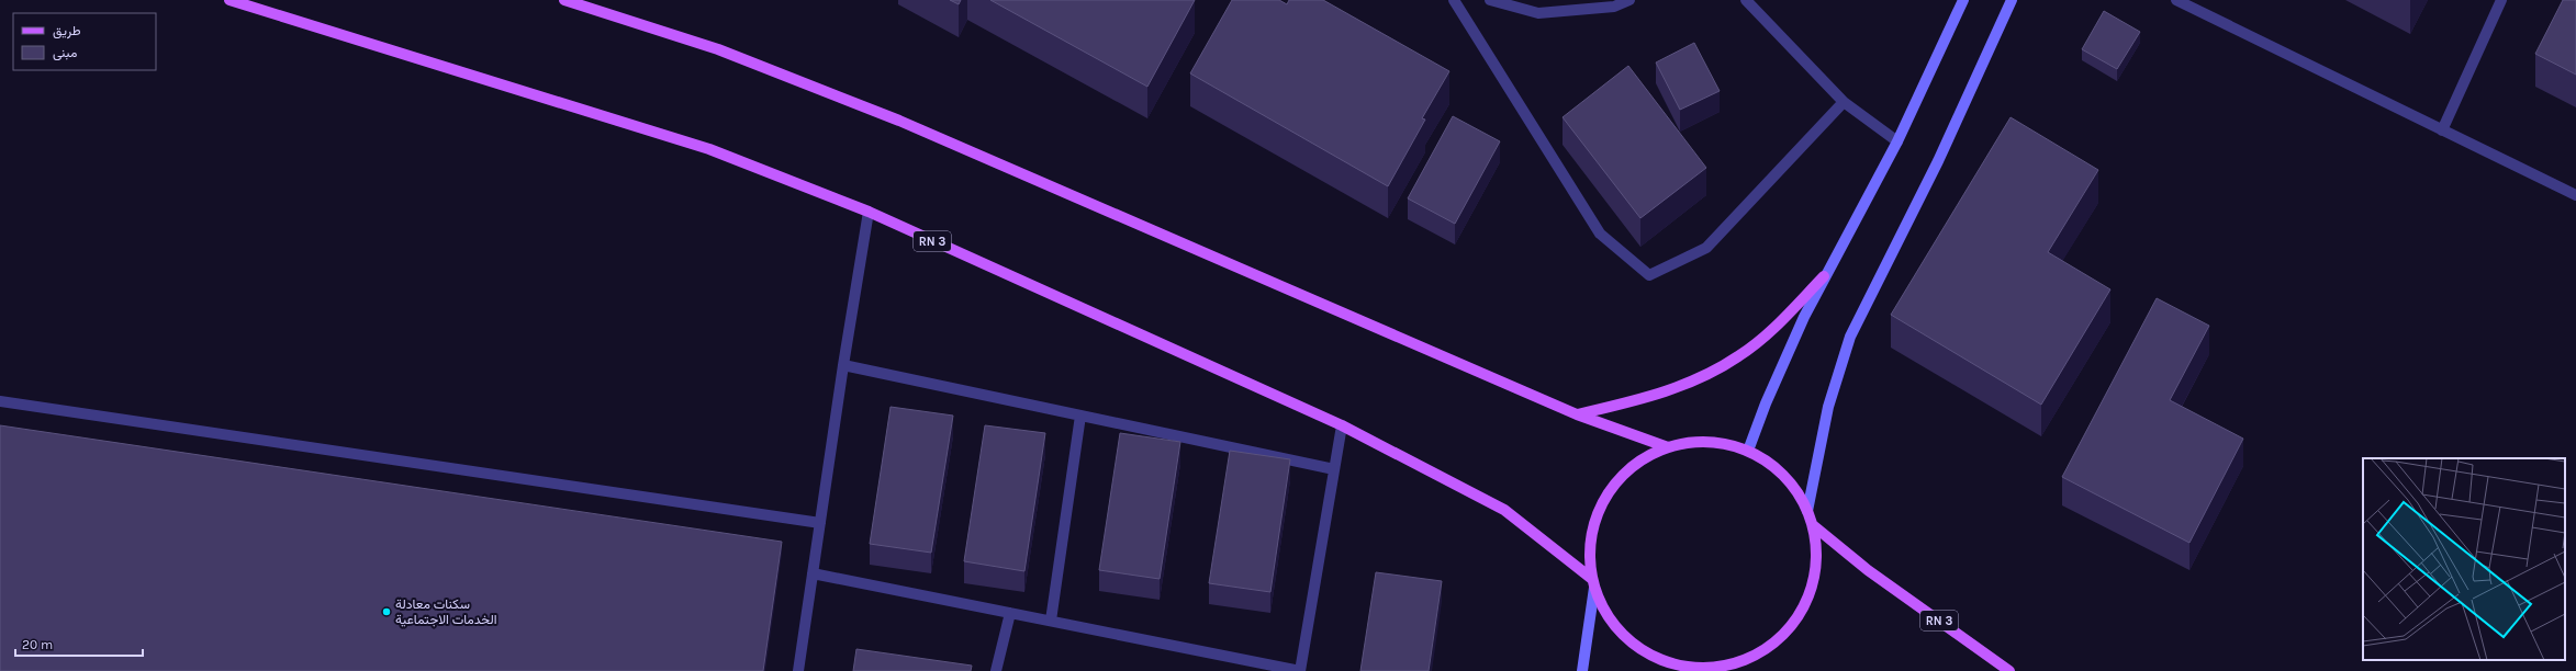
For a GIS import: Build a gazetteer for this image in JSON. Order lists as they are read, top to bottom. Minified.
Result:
{"streets":{"main road":["RN 3"]},"places":["سكنات معادلة الخدمات الاجتماعية"],"legend":["طريق","مبنى"],"scale_bar":"20 m"}
